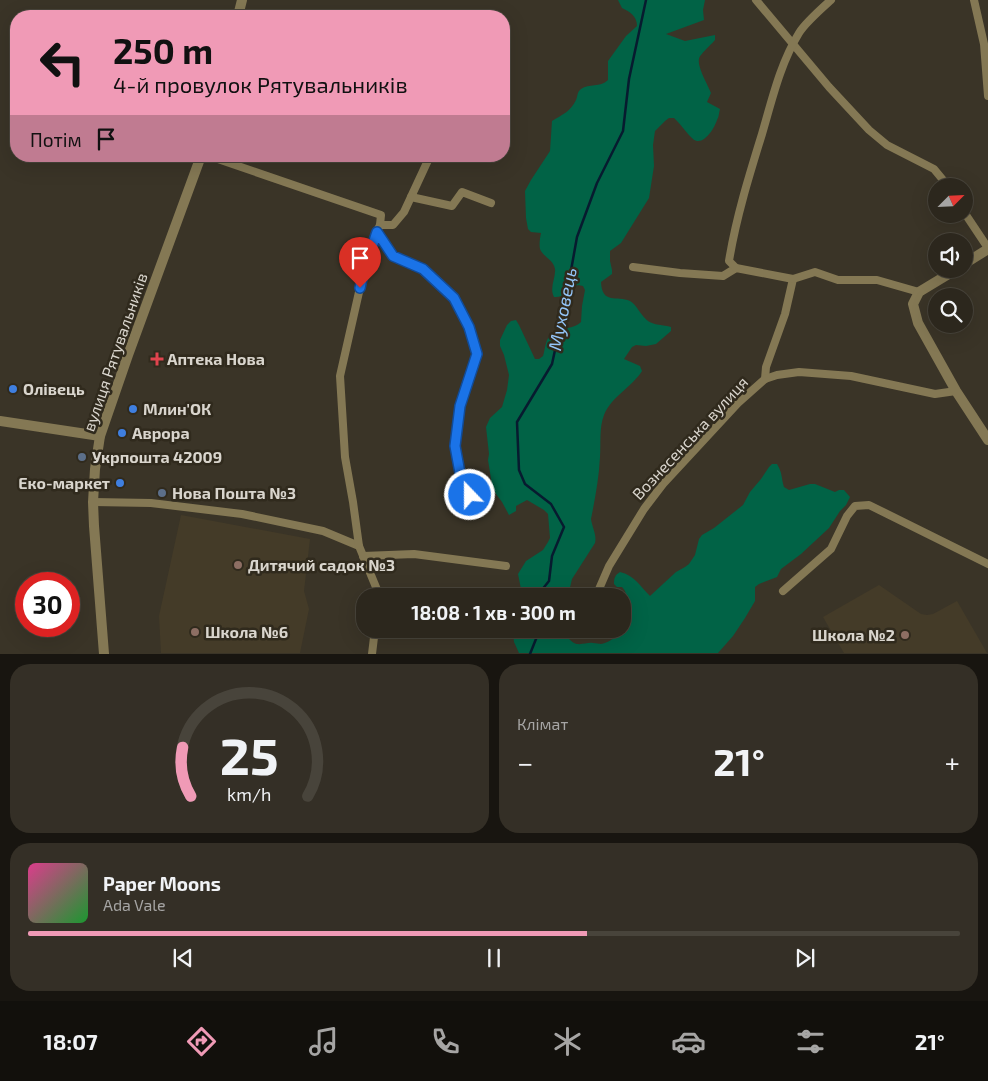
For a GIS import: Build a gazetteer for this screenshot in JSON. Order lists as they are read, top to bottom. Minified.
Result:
{"streets":{"street":["вулиця Рятувальників","Вознесенська вулиця"]},"water":["Муховець"],"places":{"health":["Аптека Нова"],"other":["Олівець","Млин'ОК","Аврора","Укрпошта 42009","Еко-маркет","Нова Пошта №3","Дитячий садок №3","Школа №6","Школа №2"]},"north":"top right","page":{"turn":["250 m","4-й провулок Рятувальників"],"then":"Потім","limit":"30","trip":"18:08 · 1 хв · 300 m","tile":"Клімат","heat":["−","21°","+"],"song":["Paper Moons","Ada Vale"],"tabs":["18:07","21°"],"gauge":["25","km/h"]}}
